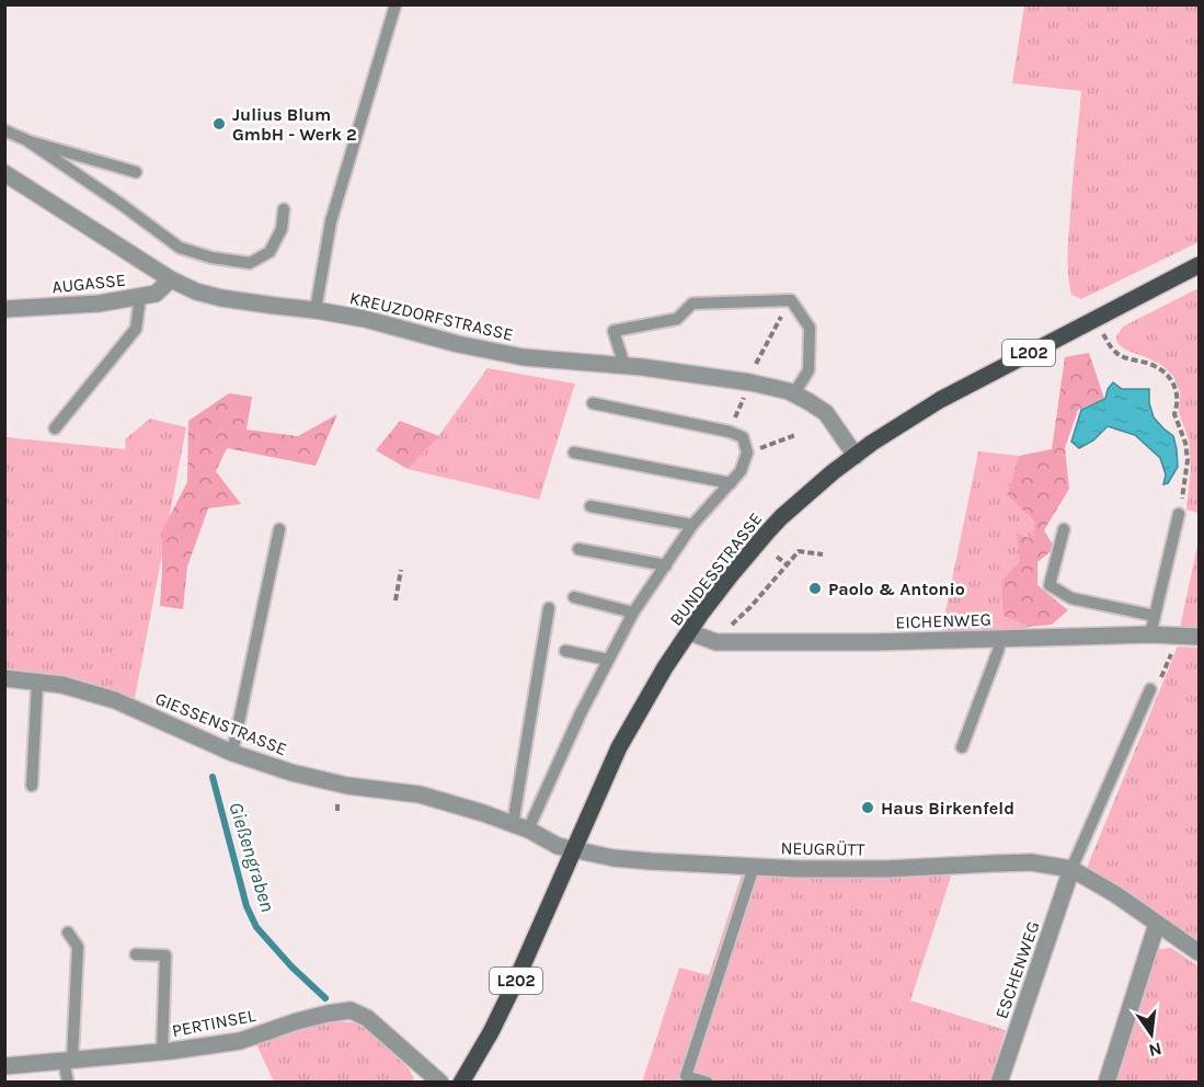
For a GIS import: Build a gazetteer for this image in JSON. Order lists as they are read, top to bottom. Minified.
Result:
{"streets":{"main road":["L202","BUNDESSTRASSE"],"street":["AUGASSE","KREUZDORFSTRASSE","EICHENWEG","GIESSENSTRASSE","NEUGRÜTT","ESCHENWEG","PERTINSEL"]},"crossings":[["AUGASSE","KREUZDORFSTRASSE"],["KREUZDORFSTRASSE","BUNDESSTRASSE"],["BUNDESSTRASSE","EICHENWEG"],["BUNDESSTRASSE","GIESSENSTRASSE"],["BUNDESSTRASSE","NEUGRÜTT"],["GIESSENSTRASSE","NEUGRÜTT"],["NEUGRÜTT","ESCHENWEG"]],"water":["Gießengraben"],"places":["Julius Blum GmbH - Werk 2","Paolo & Antonio","Haus Birkenfeld"],"north":"bottom"}
